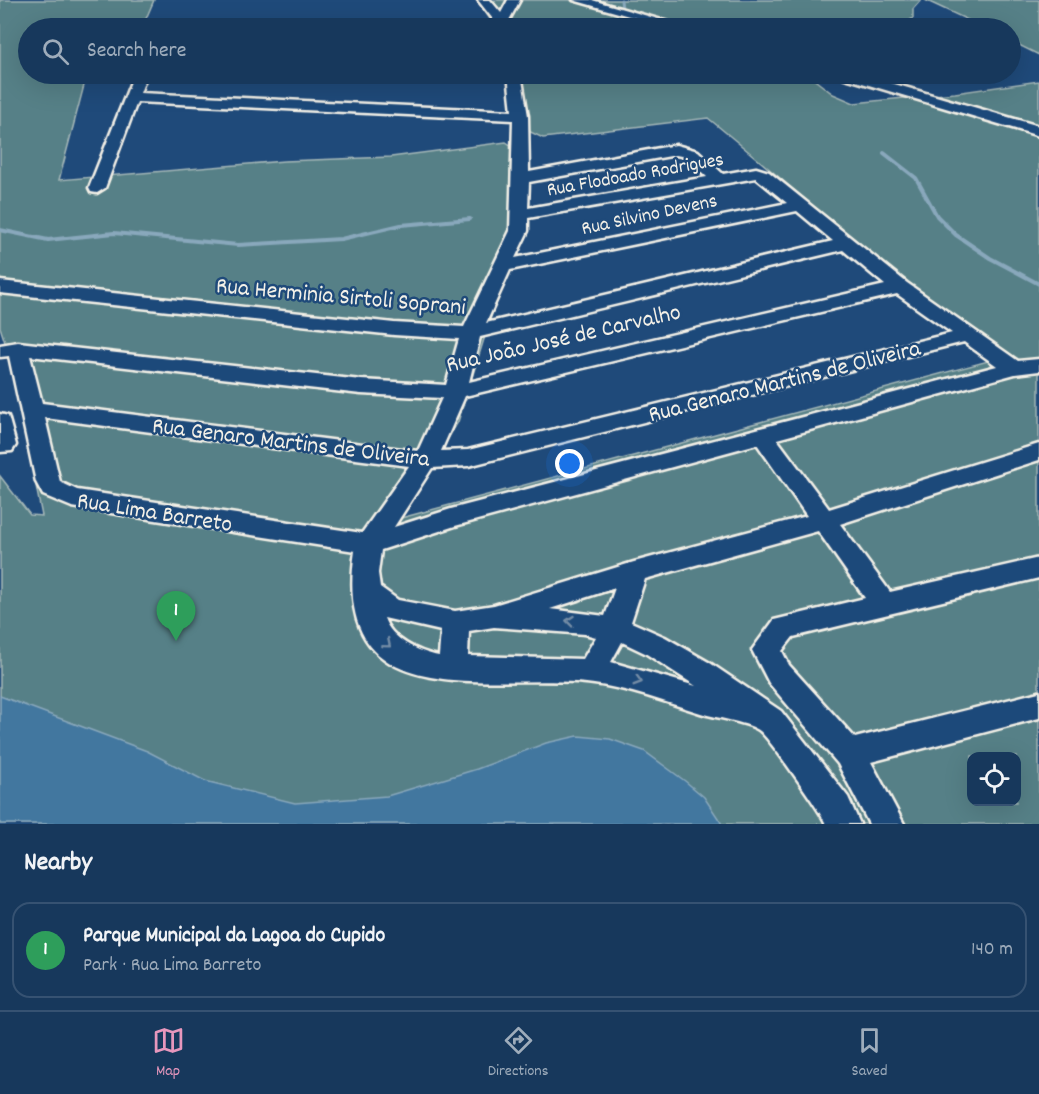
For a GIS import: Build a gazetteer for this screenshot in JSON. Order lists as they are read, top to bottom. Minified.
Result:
{"streets":{"street":["Rua Flodoado Rodrigues","Rua Silvino Devens","Rua Herminia Sirtoli Soprani","Rua João José de Carvalho","Rua Genaro Martins de Oliveira","Rua Lima Barreto"]},"crossings":[["Rua Flodoado Rodrigues","Rua Silvino Devens"],["Rua João José de Carvalho","Rua Lima Barreto"],["Rua Genaro Martins de Oliveira","Rua Lima Barreto"]],"page":{"search":"Search here","pins":"1","heading":"Nearby","list":[{"mark":"1","name":"Parque Municipal da Lagoa do Cupido","note":"Park · Rua Lima Barreto","value":"140 m"}],"nav":["Map","Directions","Saved"]}}
